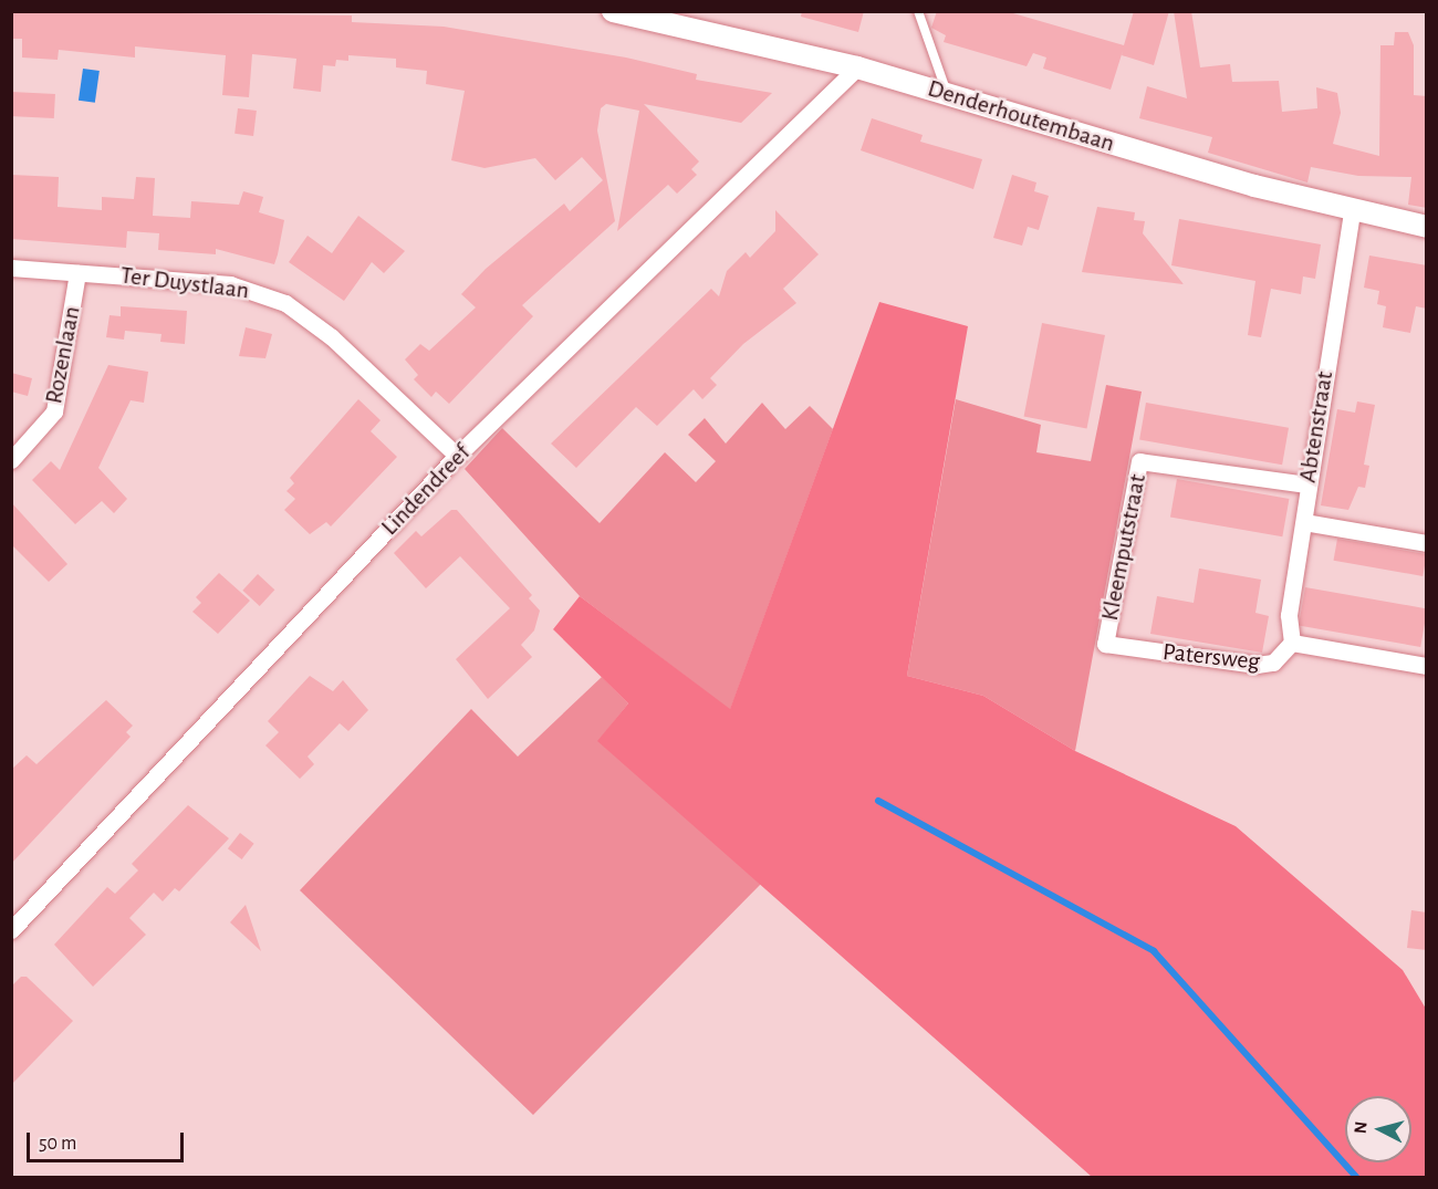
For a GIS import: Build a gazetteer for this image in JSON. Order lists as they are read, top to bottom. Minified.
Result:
{"streets":{"street":["Denderhoutembaan","Ter Duystlaan","Rozenlaan","Abtenstraat","Lindendreef","Kleemputstraat","Patersweg"]},"crossings":[["Denderhoutembaan","Abtenstraat"],["Denderhoutembaan","Lindendreef"],["Ter Duystlaan","Rozenlaan"],["Ter Duystlaan","Lindendreef"],["Abtenstraat","Kleemputstraat"],["Abtenstraat","Patersweg"],["Kleemputstraat","Patersweg"]],"scale_bar":"50 m","north":"left"}
